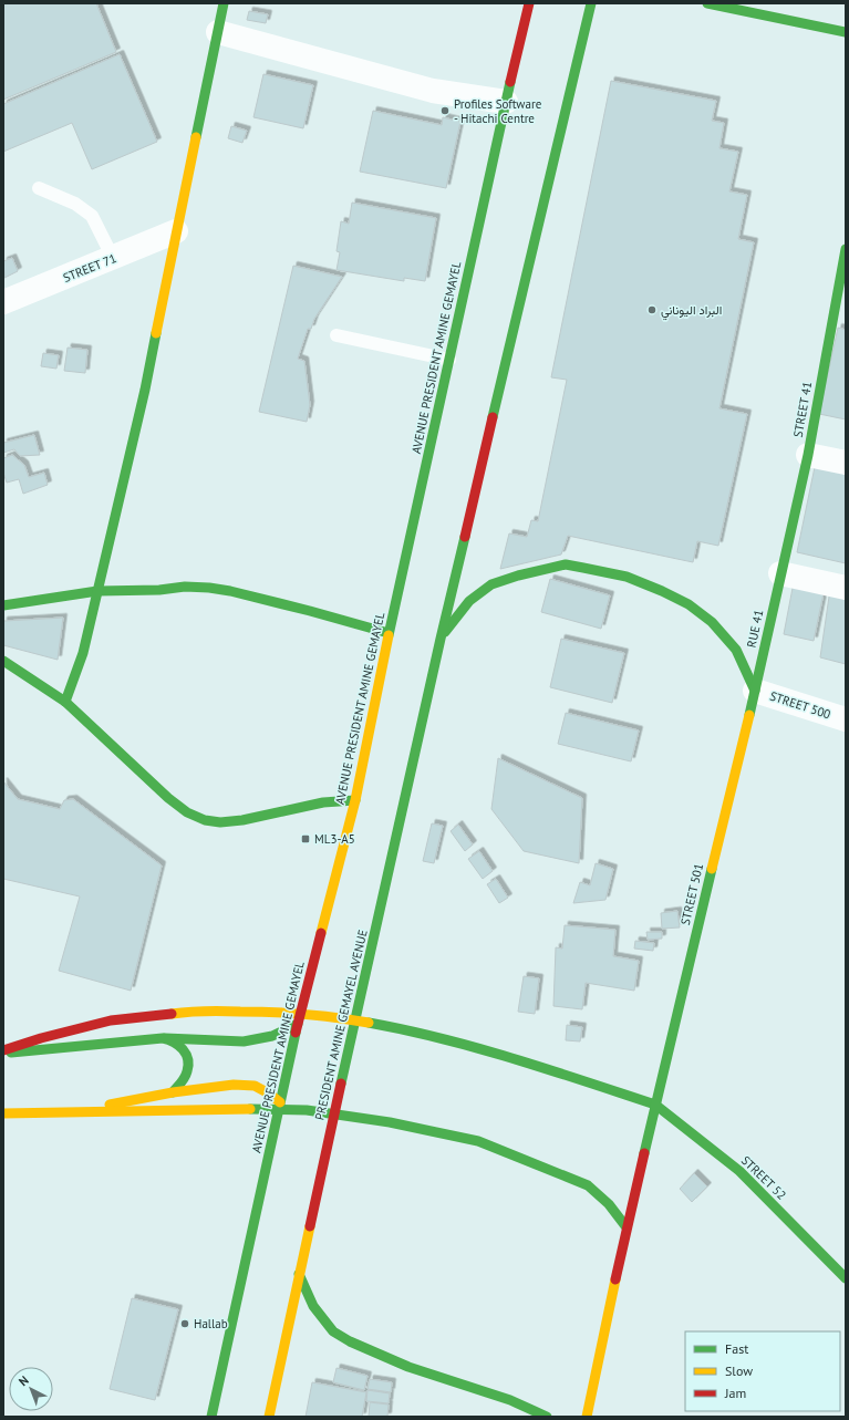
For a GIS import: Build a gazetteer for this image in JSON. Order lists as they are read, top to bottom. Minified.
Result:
{"streets":{"main road":["AVENUE PRESIDENT AMINE GEMAYEL","STREET 41","RUE 41","STREET 501","PRESIDENT AMINE GEMAYEL AVENUE","STREET 52"],"street":["STREET 71","STREET 500"]},"crossings":[["STREET 41","RUE 41"],["RUE 41","STREET 500"],["RUE 41","STREET 501"],["STREET 500","STREET 501"],["STREET 501","STREET 52"]],"places":{"other":["Profiles Software - Hitachi Centre","البراد اليوناني","Hallab"],"transit":["ML3-A5"]},"legend":["Fast","Slow","Jam"],"north":"top left"}
